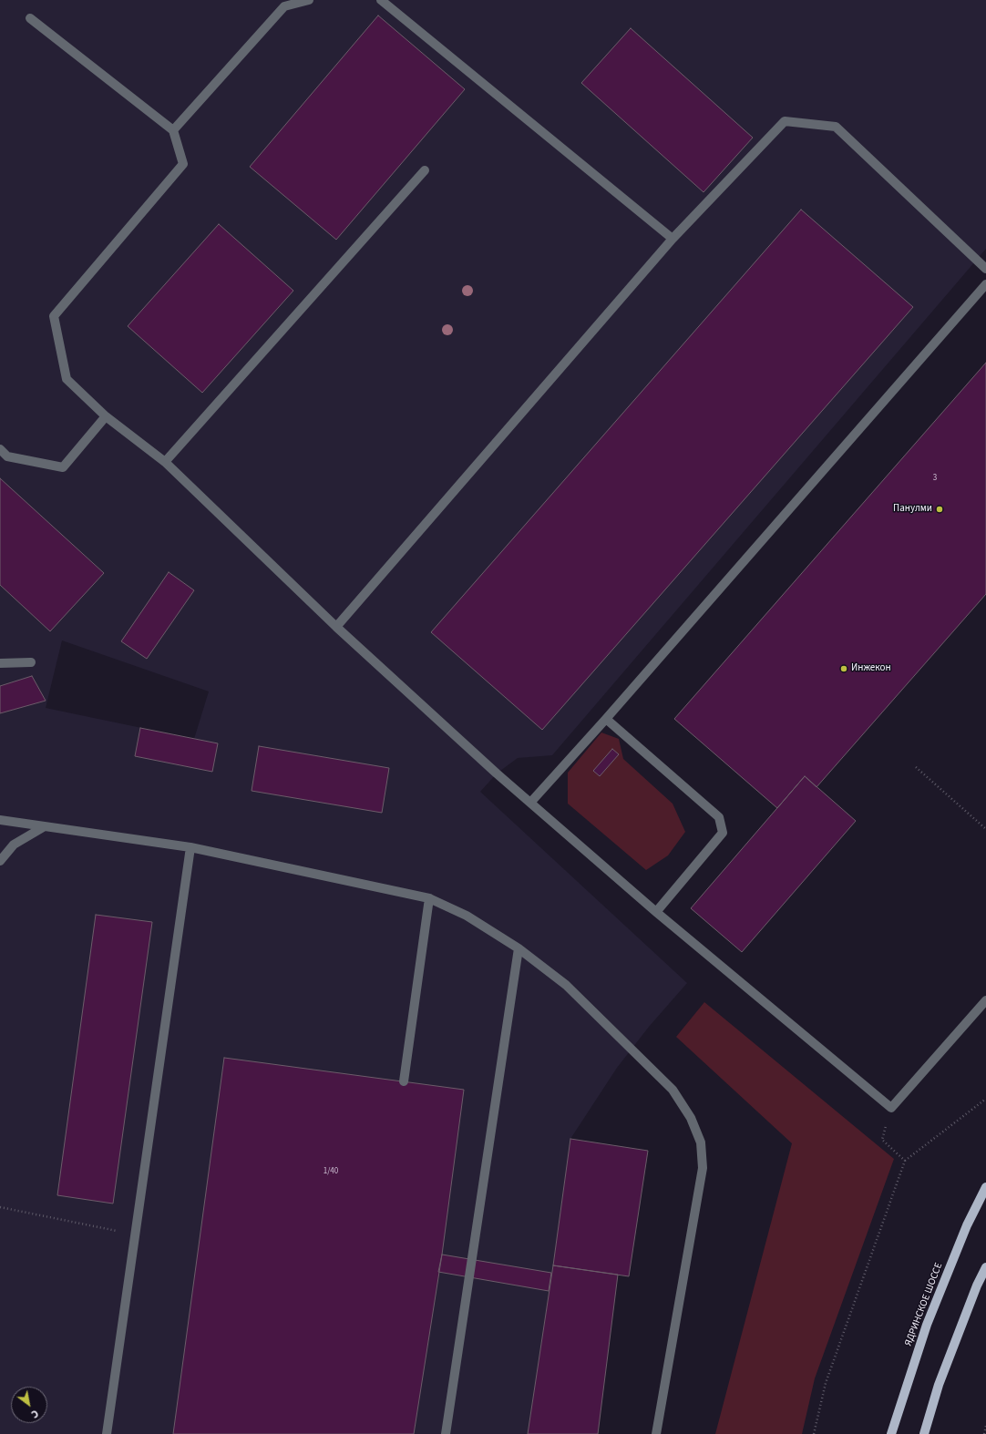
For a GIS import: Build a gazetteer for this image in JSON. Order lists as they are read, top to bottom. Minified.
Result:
{"streets":{"main road":["ЯДРИНСКОЕ ШОССЕ"]},"places":["Панулми","Инжекон"],"house_numbers":["3","1/40"],"north":"bottom right"}
